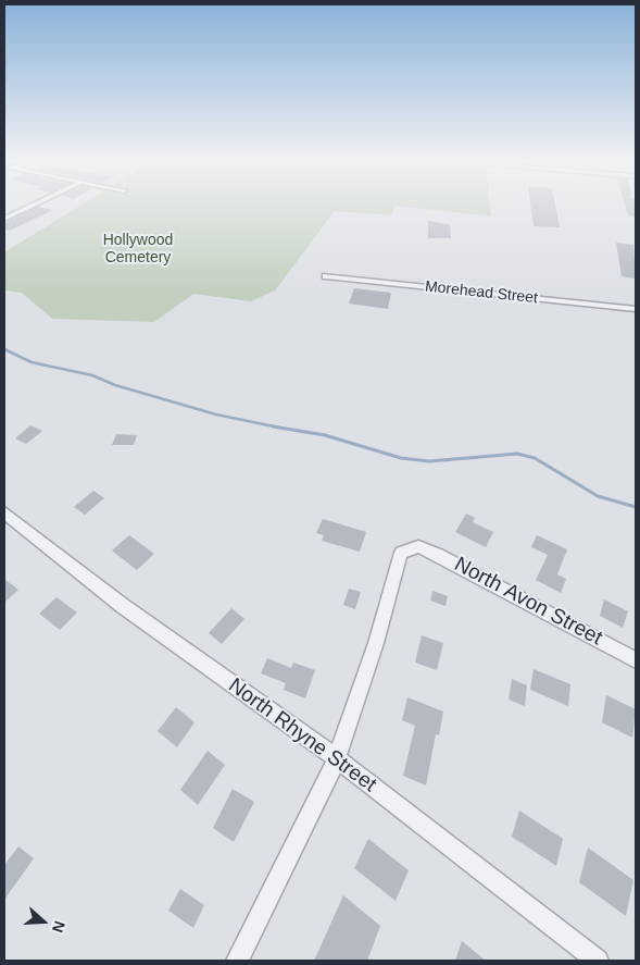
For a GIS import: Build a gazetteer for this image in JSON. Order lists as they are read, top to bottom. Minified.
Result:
{"streets":{"street":["Morehead Street","North Avon Street","North Rhyne Street"]},"crossings":[["North Avon Street","North Rhyne Street"]],"parks":["Hollywood Cemetery"],"north":"right"}
